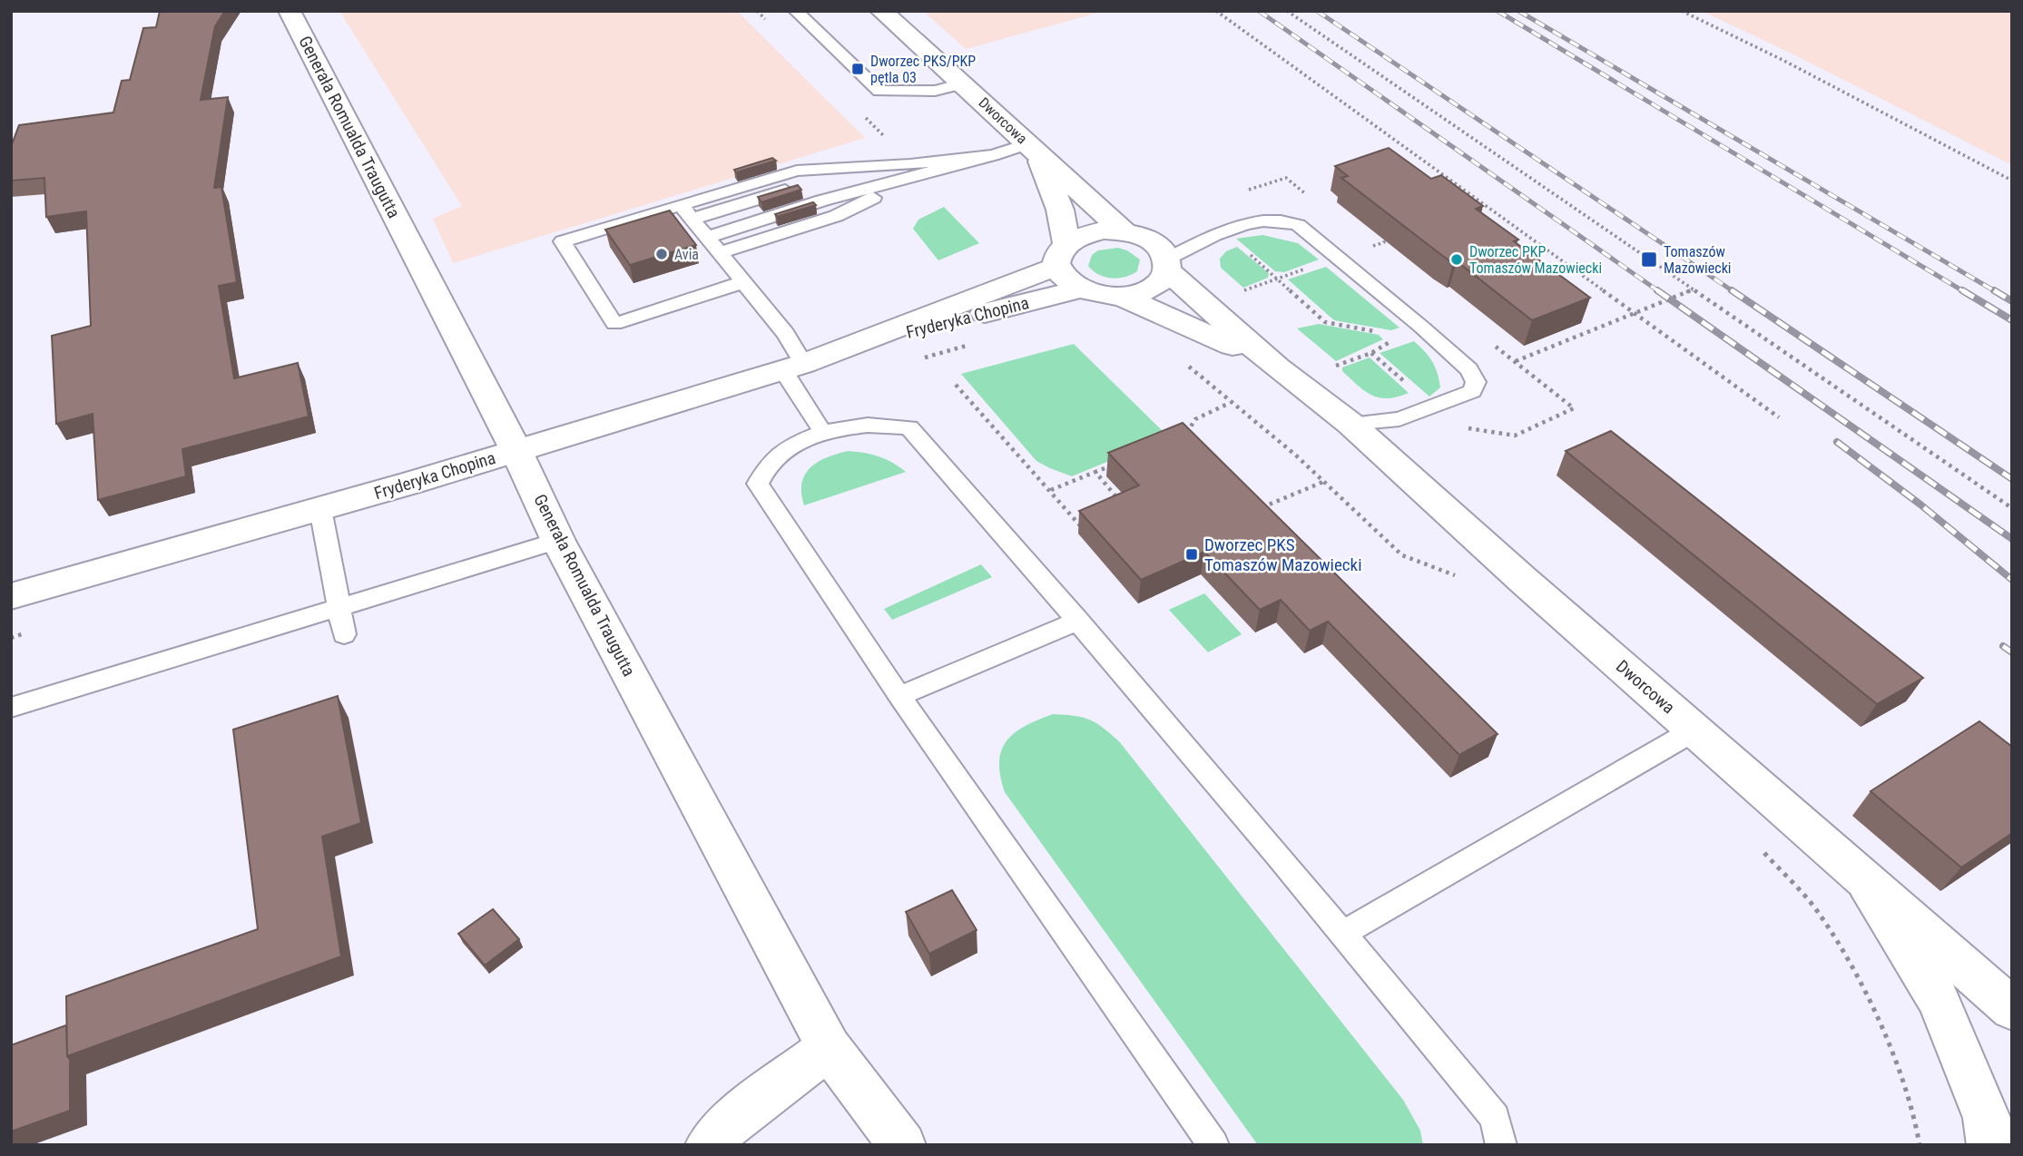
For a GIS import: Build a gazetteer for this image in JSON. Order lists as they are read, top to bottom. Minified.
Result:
{"streets":{"street":["Dworcowa","Generała Romualda Traugutta","Fryderyka Chopina"]},"crossings":[["Dworcowa","Fryderyka Chopina"],["Generała Romualda Traugutta","Fryderyka Chopina"]],"places":{"transit":["Dworzec PKS/PKP pętla 03","Tomaszów Mazowiecki","Dworzec PKS Tomaszów Mazowiecki"],"other":["Avia","Dworzec PKP Tomaszów Mazowiecki"]}}
